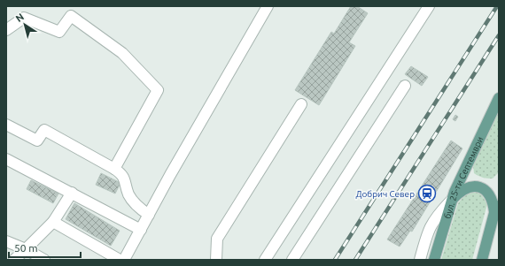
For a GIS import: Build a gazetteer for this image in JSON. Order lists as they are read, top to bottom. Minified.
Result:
{"streets":{"main road":["бул. 25-ти Септември"]},"places":{"station":["Добрич Север"]},"scale_bar":"50 m","north":"top left"}
